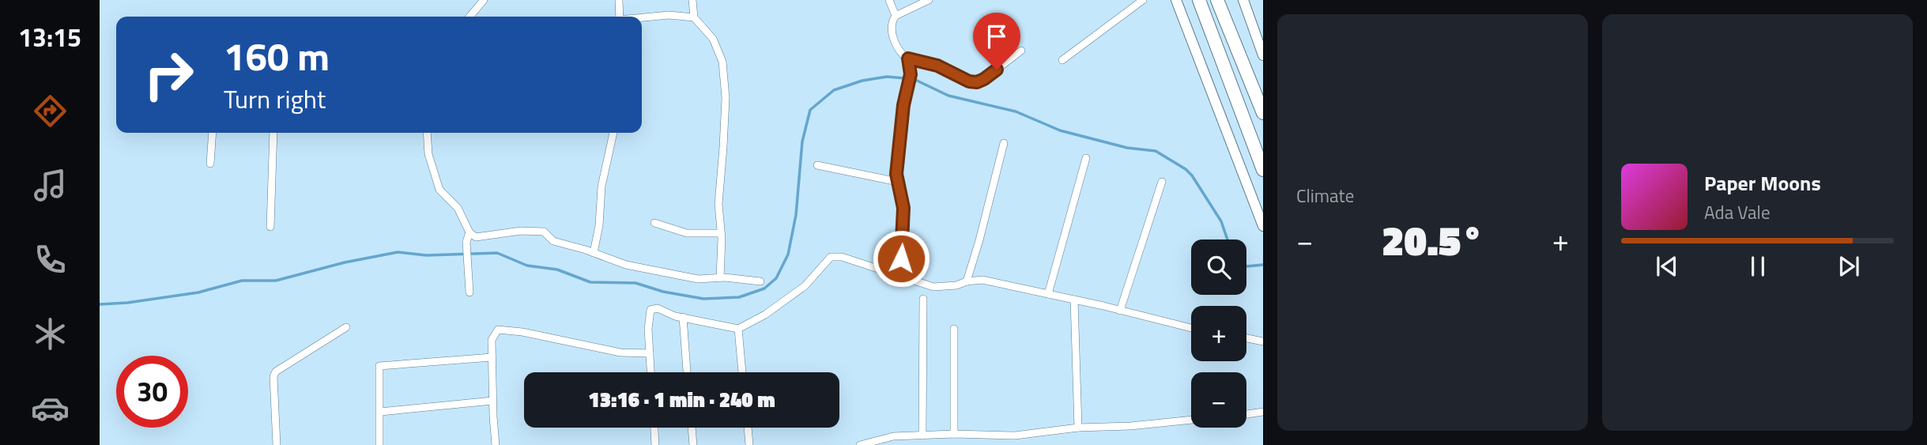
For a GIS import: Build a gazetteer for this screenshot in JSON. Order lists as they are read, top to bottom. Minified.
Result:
{"page":{"tabs":"13:15","tile":"Climate","turn":["160 m","Turn right"],"song":["Paper Moons","Ada Vale"],"heat":["−","20.5°","+"],"map_buttons":["+","−"],"limit":"30","trip":"13:16 · 1 min · 240 m"}}
